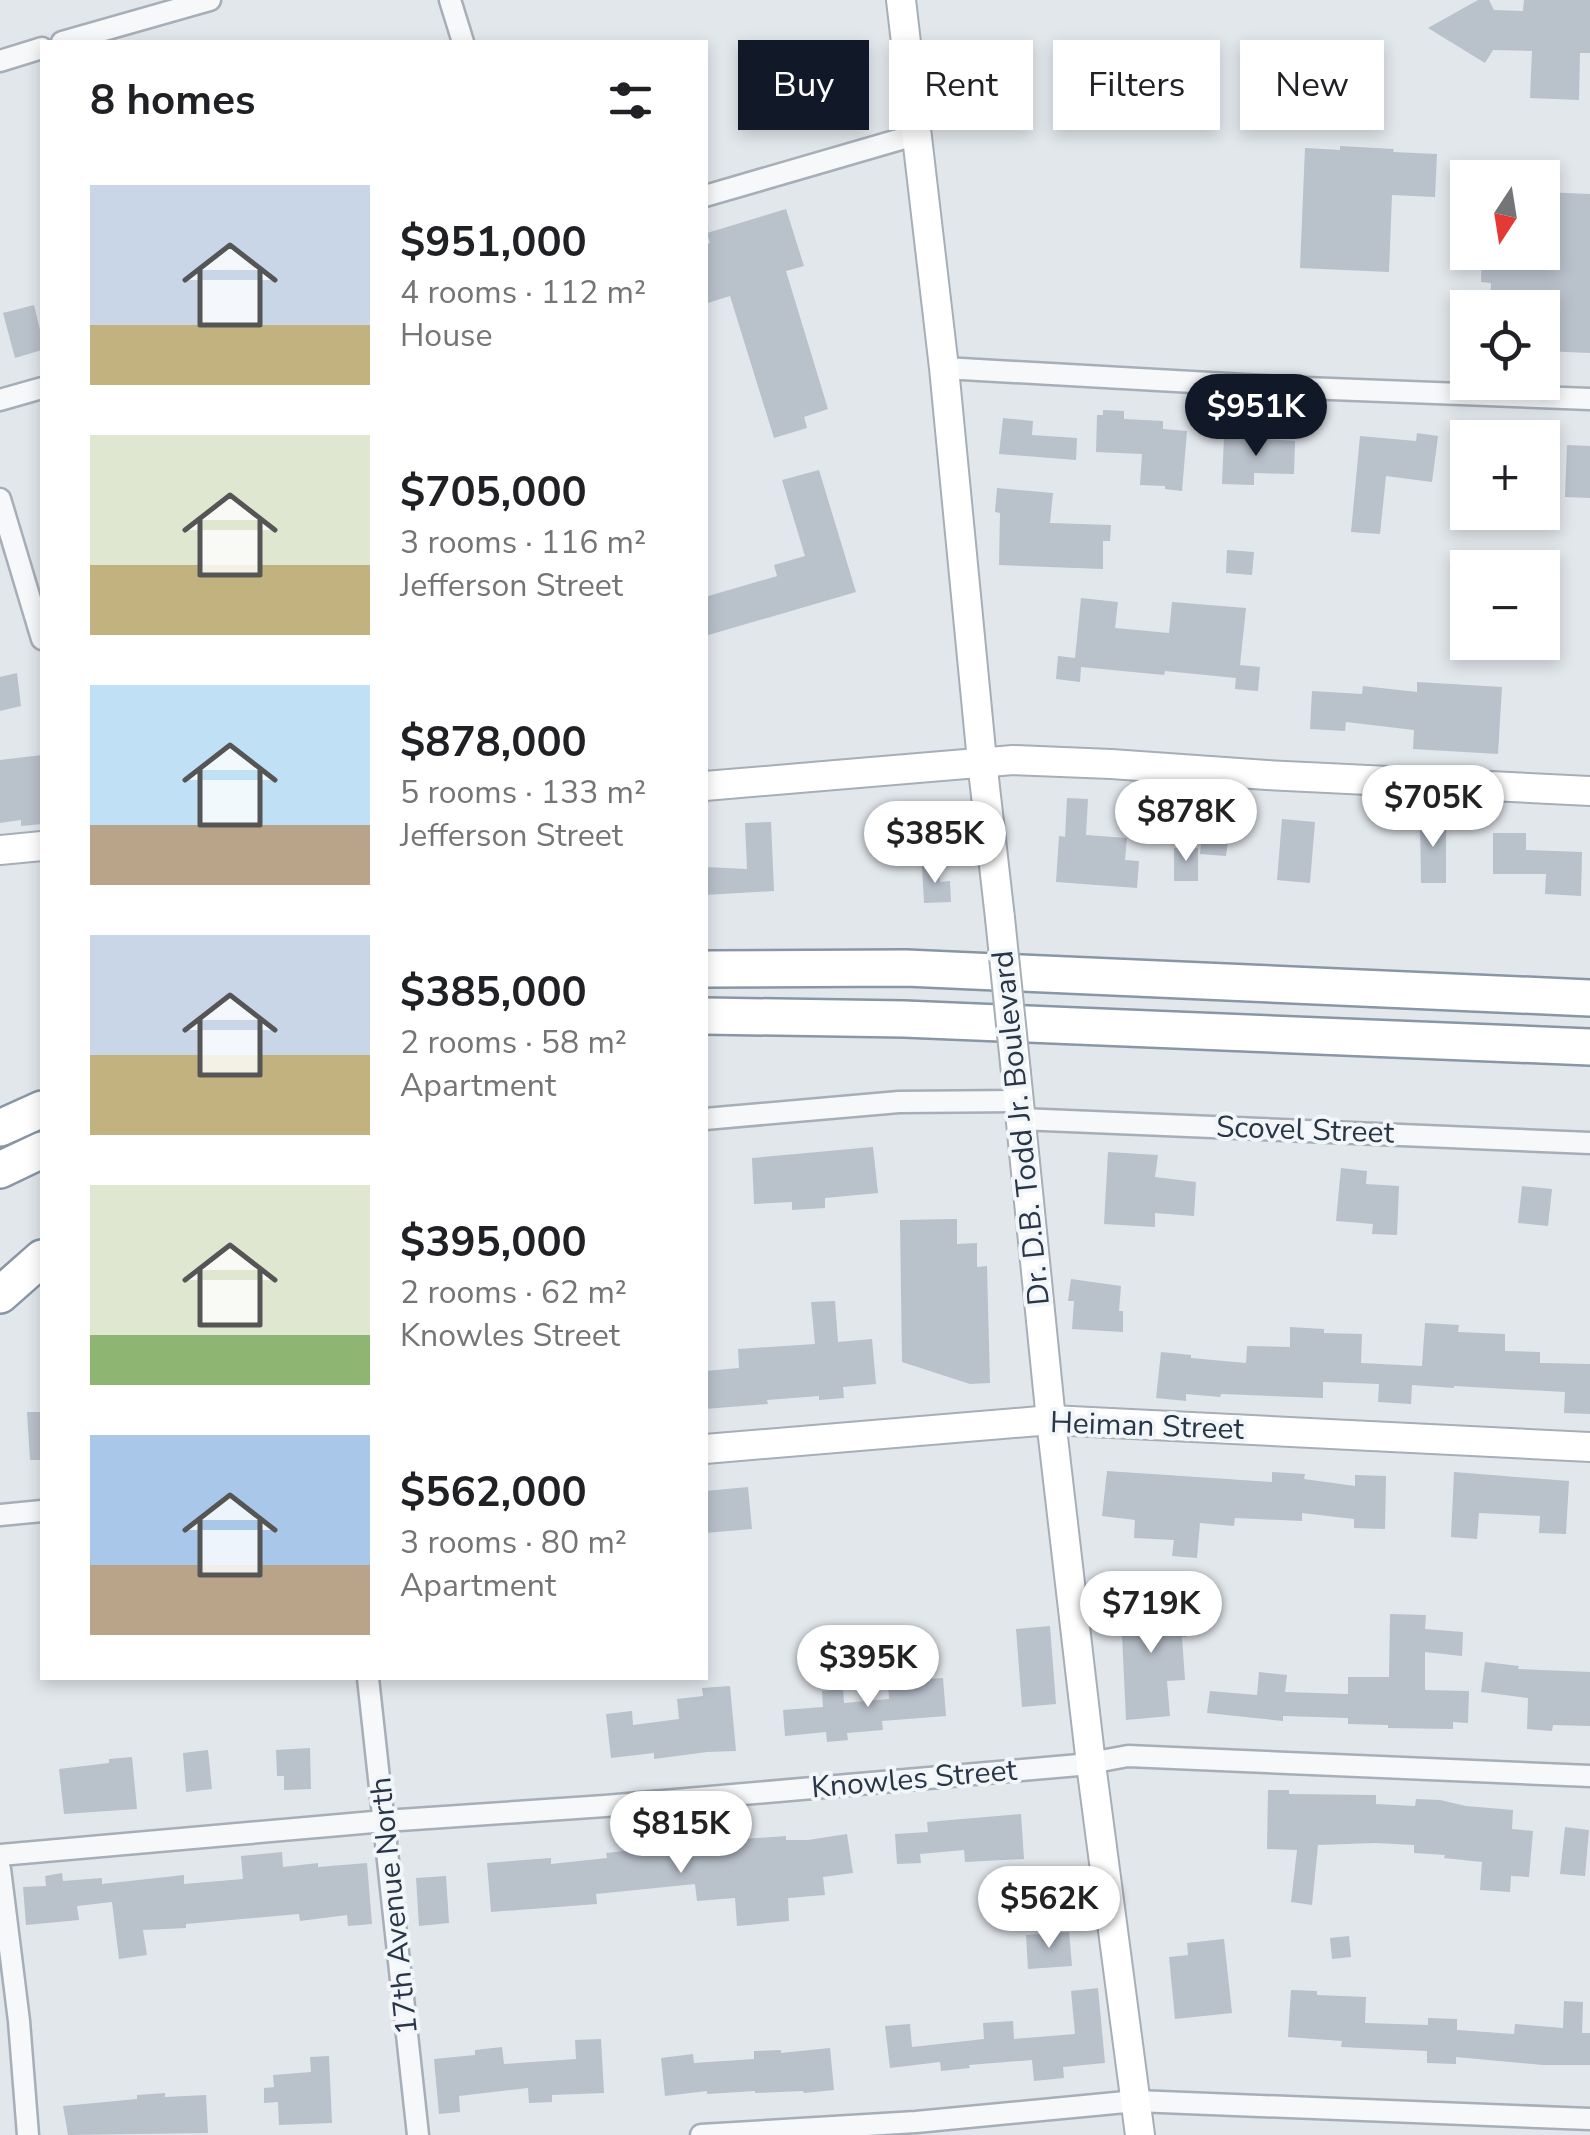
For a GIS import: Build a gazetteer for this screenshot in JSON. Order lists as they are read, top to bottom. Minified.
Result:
{"streets":{"main road":["Dr. D.B. Todd Jr. Boulevard","Heiman Street"],"street":["Scovel Street","Knowles Street","17th Avenue North"]},"crossings":[["Dr. D.B. Todd Jr. Boulevard","Scovel Street"],["Dr. D.B. Todd Jr. Boulevard","Heiman Street"],["Dr. D.B. Todd Jr. Boulevard","Knowles Street"],["Knowles Street","17th Avenue North"]],"north":"bottom","page":{"chip":["Buy","Rent","Filters","New"],"heading":"8 homes","map_buttons":["+","−"],"list":[{"name":"$951,000","note":"4 rooms · 112 m² · House"},{"name":"$705,000","note":"3 rooms · 116 m² · Jefferson Street"},{"name":"$878,000","note":"5 rooms · 133 m² · Jefferson Street"},{"name":"$385,000","note":"2 rooms · 58 m² · Apartment"},{"name":"$395,000","note":"2 rooms · 62 m² · Knowles Street"},{"name":"$562,000","note":"3 rooms · 80 m² · Apartment"}],"price":["$951K","$705K","$878K","$385K","$719K","$395K","$815K","$562K"]}}
